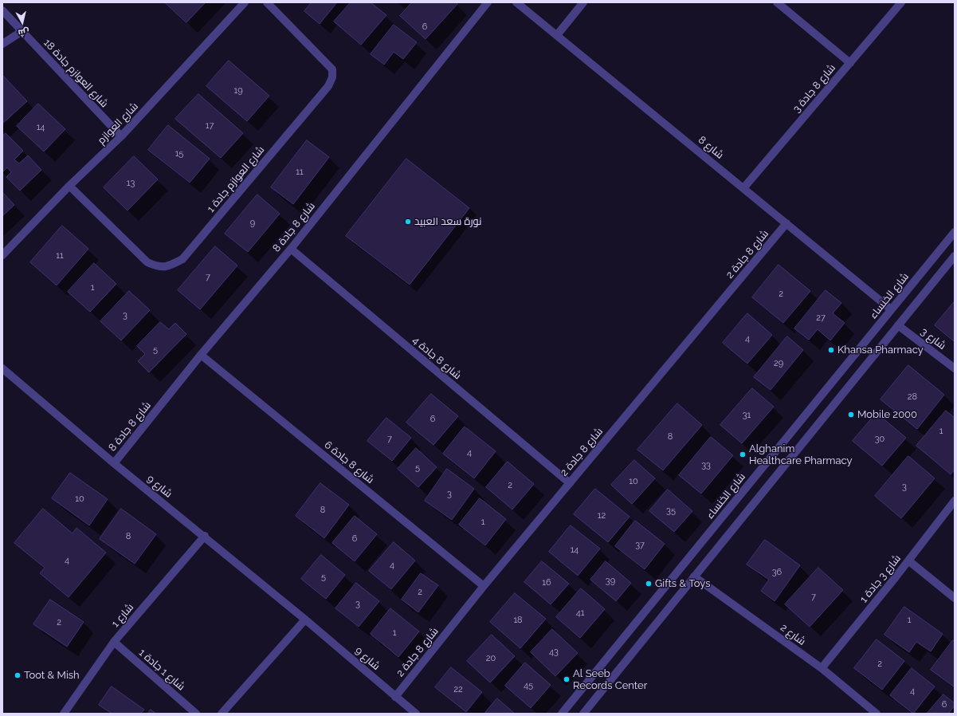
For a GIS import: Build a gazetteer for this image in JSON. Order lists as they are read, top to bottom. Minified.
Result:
{"streets":{"street":["شارع العوازم جادة 18","شارع 8 جادة 3","شارع العوازم","شارع 8","شارع العوازم جادة 1","شارع 8 جادة 8","شارع 8 جادة 2","شارع الخنساء","شارع 3","شارع 8 جادة 4","شارع 8 جادة 6","شارع 9","شارع 3 جادة 1","شارع 1","شارع 2","شارع 1 جادة 1"]},"crossings":[["شارع العوازم جادة 18","شارع العوازم"],["شارع 8 جادة 3","شارع 8"],["شارع العوازم","شارع العوازم جادة 1"],["شارع 8","شارع 8 جادة 2"],["شارع 8","شارع الخنساء"],["شارع 8 جادة 8","شارع 8 جادة 4"],["شارع 8 جادة 8","شارع 8 جادة 6"],["شارع 8 جادة 8","شارع 9"],["شارع 8 جادة 2","شارع 8 جادة 4"],["شارع 8 جادة 2","شارع 8 جادة 6"],["شارع 8 جادة 2","شارع 9"],["شارع 9","شارع 1"],["شارع 3 جادة 1","شارع 2"],["شارع 1","شارع 1 جادة 1"]],"places":["نورة سعد العبيد","Khansa Pharmacy","Mobile 2000","Alghanim Healthcare Pharmacy","Gifts & Toys","Toot & Mish","Al Seeb Records Center"],"house_numbers":["6","19","17","14","15","11","13","9","11","7","1","2","3","27","4","5","29","28","31","6","1","8","7","30","4","33","5","10","2","3","3","10","8","35","12","1","8","6","37","14","4","4","36","5","39","16","2","7","3","41","18","1","2","1","43","20","2","45","22","4","6"],"north":"bottom"}
